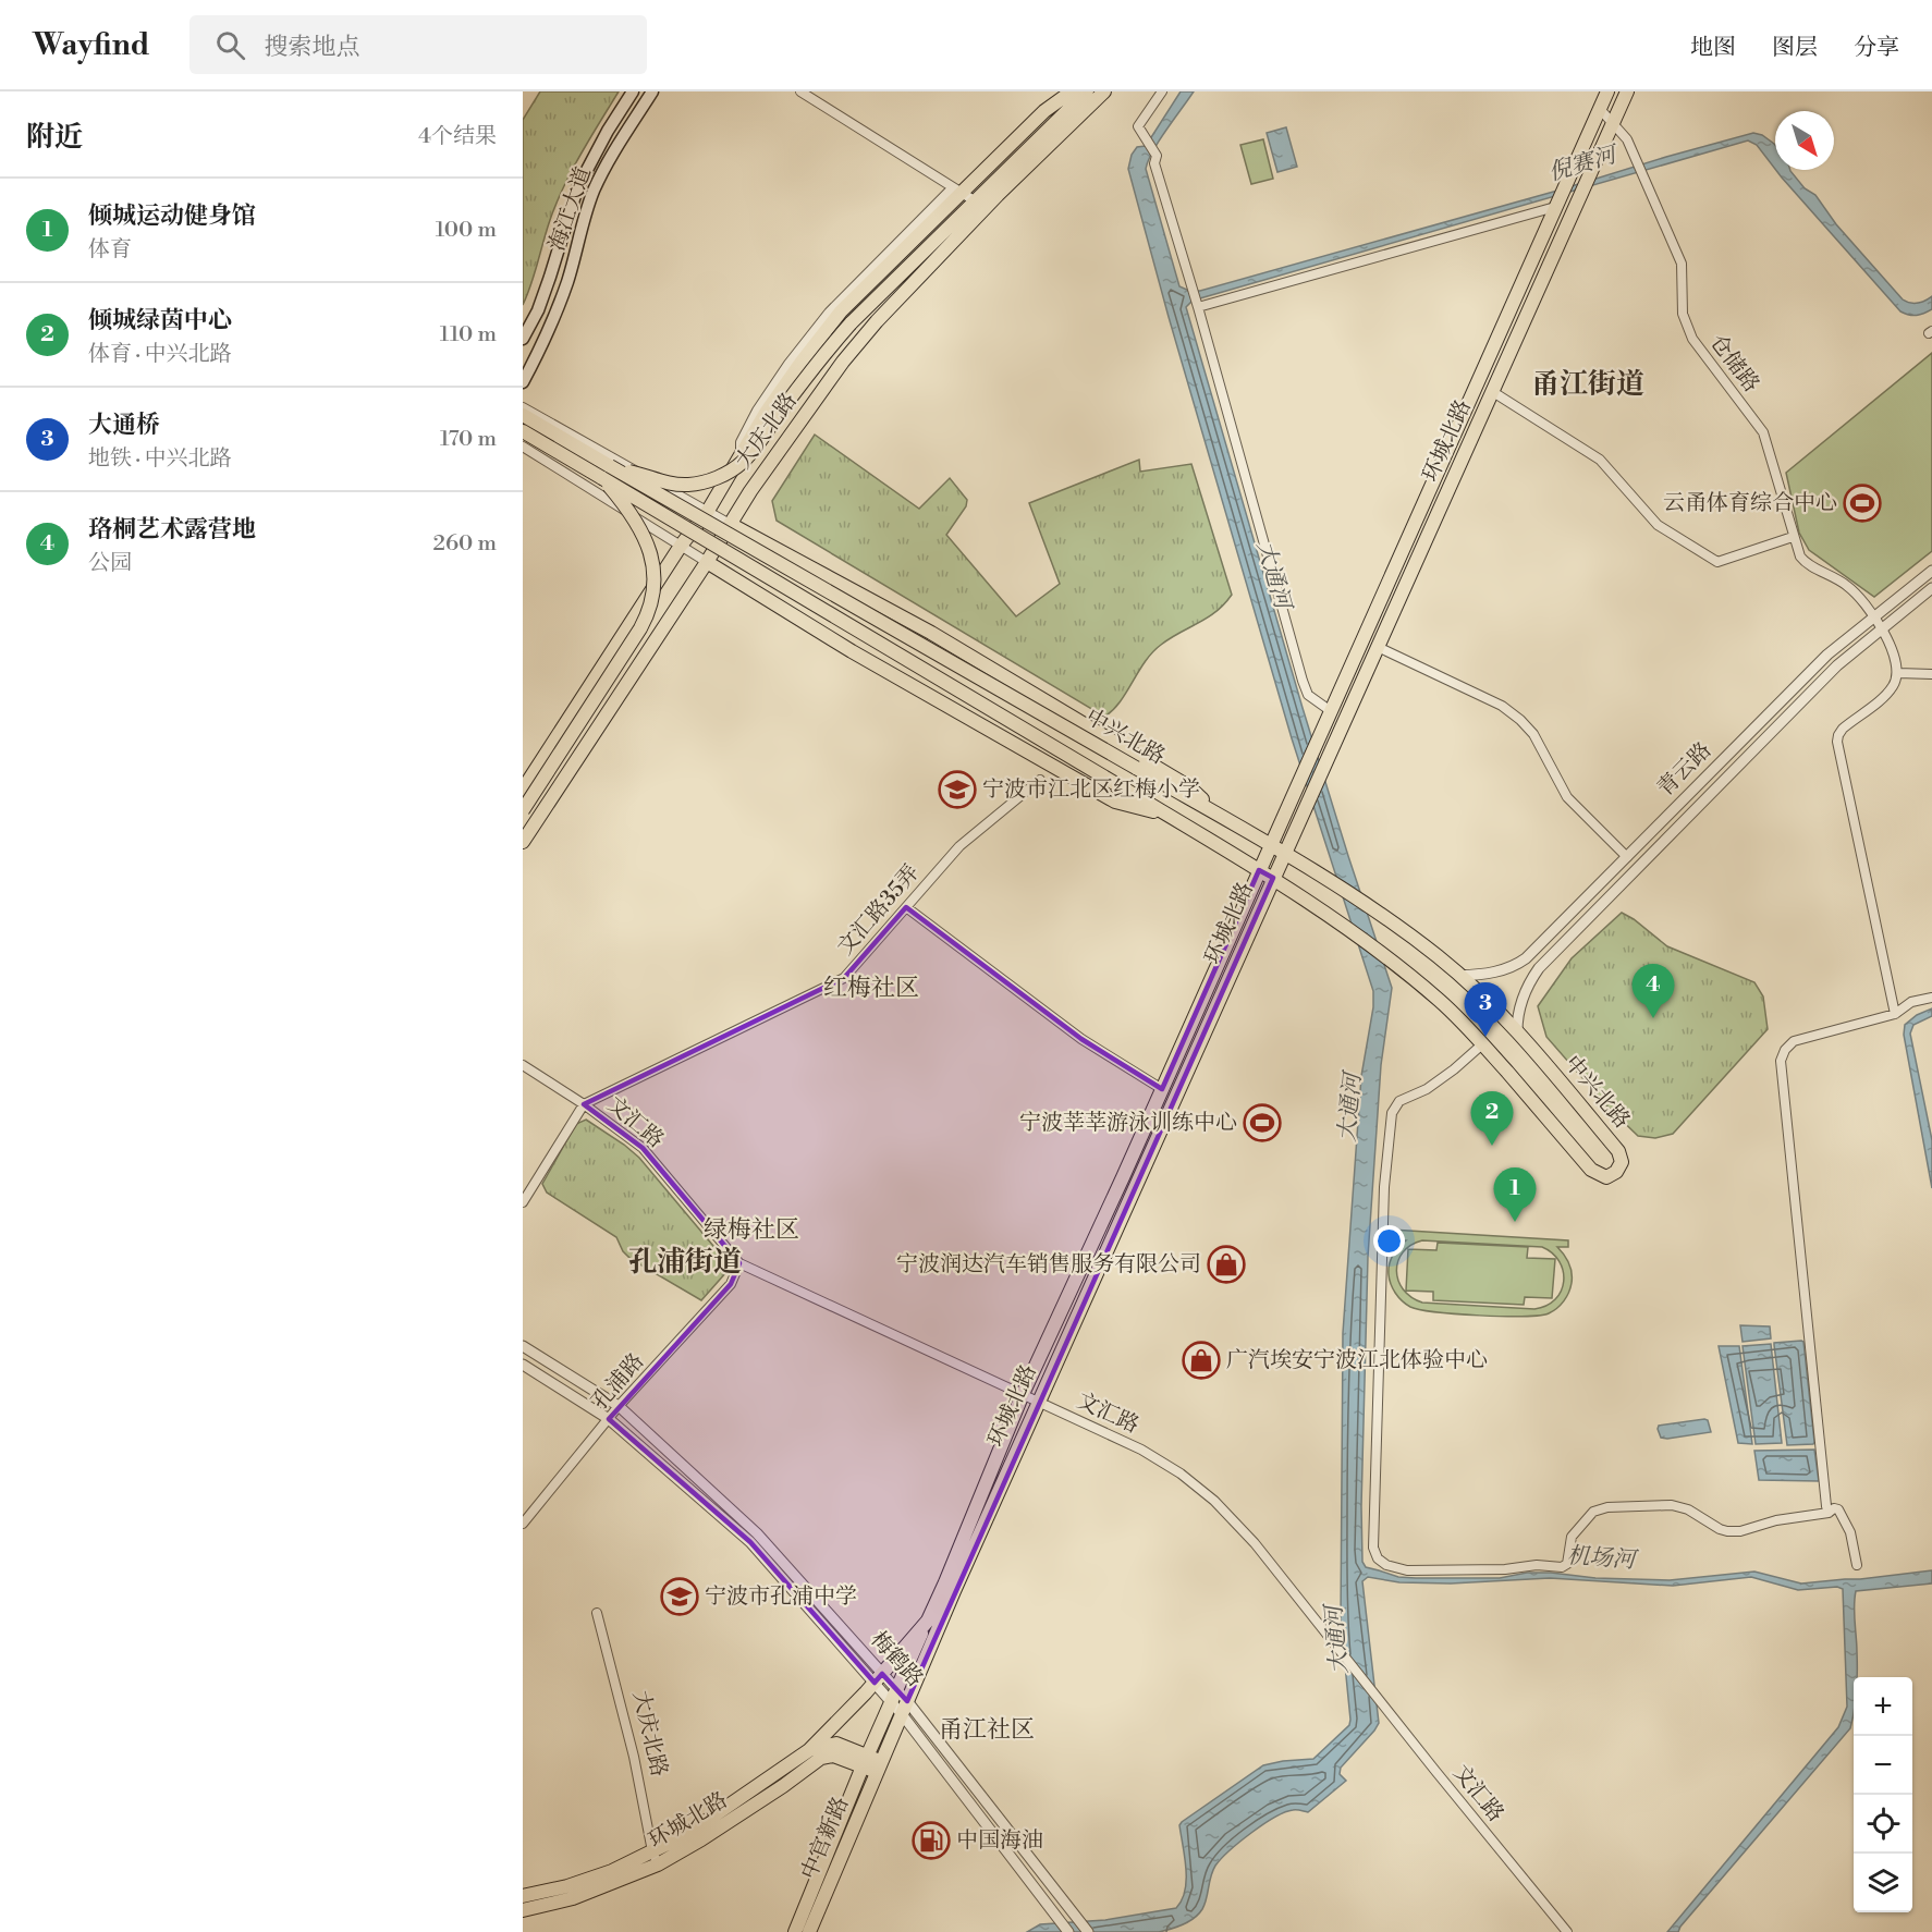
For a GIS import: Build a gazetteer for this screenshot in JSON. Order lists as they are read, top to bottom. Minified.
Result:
{"streets":{"main road":["海江大道","大庆北路","环城北路","中兴北路","中官新路"],"street":["仓储路","青云路","文汇路35弄","文汇路","孔浦路","梅鹤路"]},"crossings":[["仓储路","环城北路"],["仓储路","青云路"],["大庆北路","环城北路"],["环城北路","中兴北路"],["环城北路","文汇路"],["环城北路","梅鹤路"],["环城北路","中官新路"],["中兴北路","青云路"],["文汇路35弄","文汇路"],["文汇路","孔浦路"],["孔浦路","梅鹤路"]],"districts":["甬江街道","红梅社区","绿梅社区","孔浦街道","甬江社区"],"water":["倪赛河","大通河","机场河"],"places":{"sports":["云甬体育综合中心","宁波莘莘游泳训练中心"],"school or university":["宁波市江北区红梅小学","宁波市孔浦中学"],"shop":["宁波润达汽车销售服务有限公司","广汽埃安宁波江北体验中心"],"fuel station":["中国海油"]},"north":"bottom right","page":{"header":"Wayfind","search":"搜索地点","nav":["地图","图层","分享"],"heading":["附近","4个结果"],"list":[{"mark":"1","name":"倾城运动健身馆","note":"体育","value":"100 m"},{"mark":"2","name":"倾城绿茵中心","note":"体育 · 中兴北路","value":"110 m"},{"mark":"3","name":"大通桥","note":"地铁 · 中兴北路","value":"170 m"},{"mark":"4","name":"珞桐艺术露营地","note":"公园","value":"260 m"}],"pins":["4","3","2","1"],"map_buttons":["+","−"]}}
